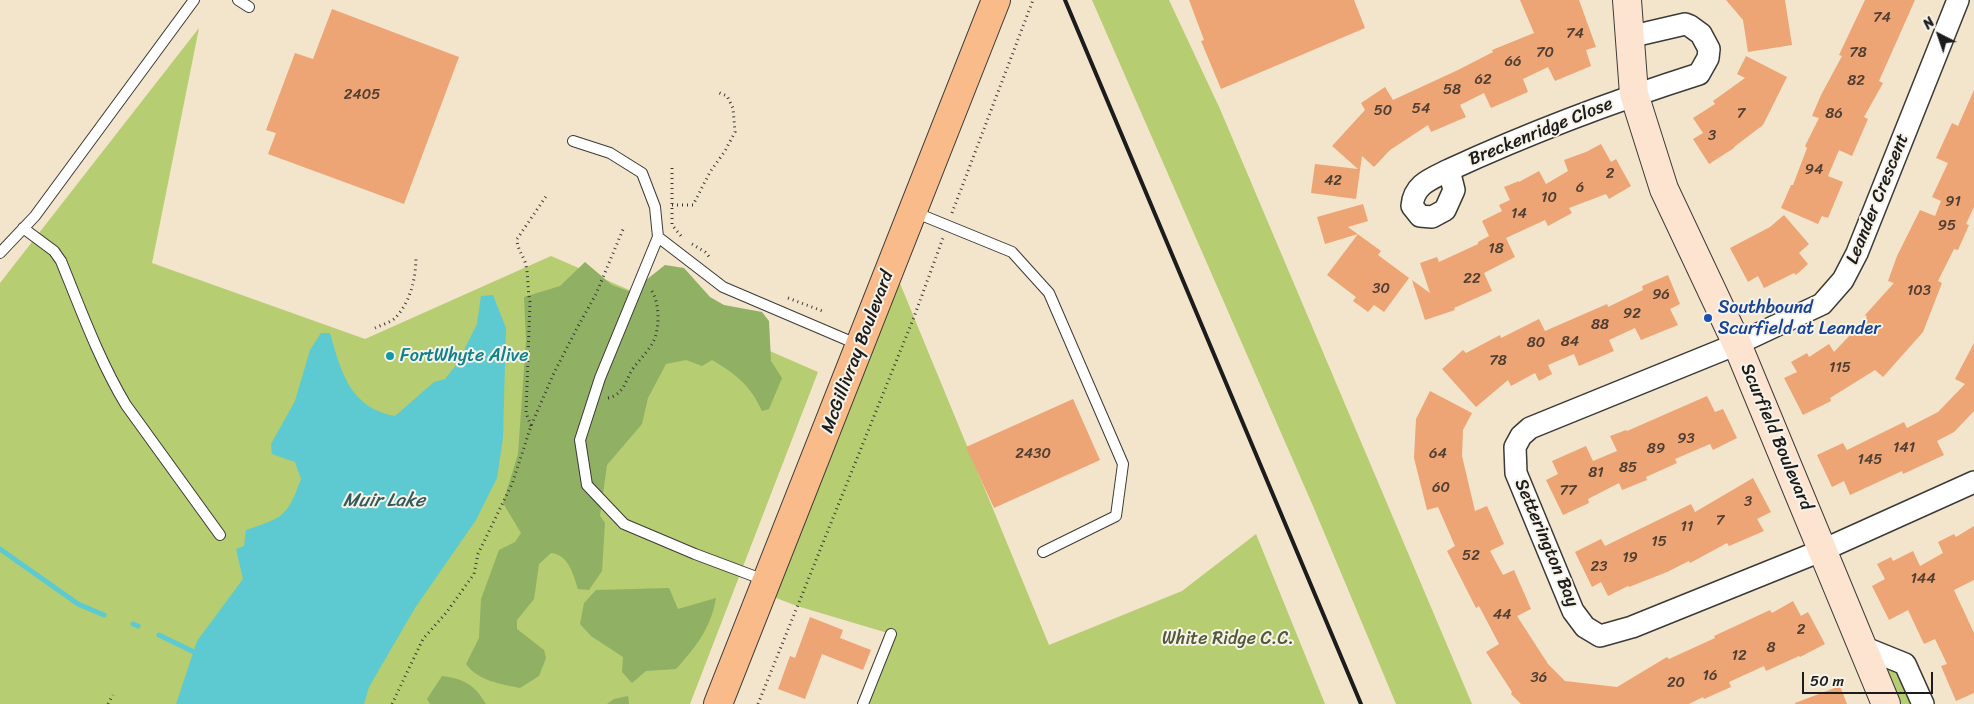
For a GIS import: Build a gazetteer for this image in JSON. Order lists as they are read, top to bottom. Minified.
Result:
{"streets":{"main road":["McGillivray Boulevard"],"street":["Breckenridge Close","Leander Crescent","Scurfield Boulevard","Setterington Bay"]},"crossings":[["Breckenridge Close","Scurfield Boulevard"],["Leander Crescent","Scurfield Boulevard"],["Leander Crescent","Setterington Bay"],["Scurfield Boulevard","Setterington Bay"]],"water":["Muir Lake"],"parks":["White Ridge C.C."],"places":["Southbound Scurfield at Leander","FortWhyte Alive"],"house_numbers":["74","74","70","78","66","62","82","58","2405","54","50","7","86","3","94","2","42","6","10","91","14","95","18","22","30","103","96","92","88","84","80","78","115","93","141","89","2430","64","145","85","81","60","77","3","7","11","15","52","19","23","144","44","2","8","12","16","36","20"],"scale_bar":"50 m","north":"top left"}
